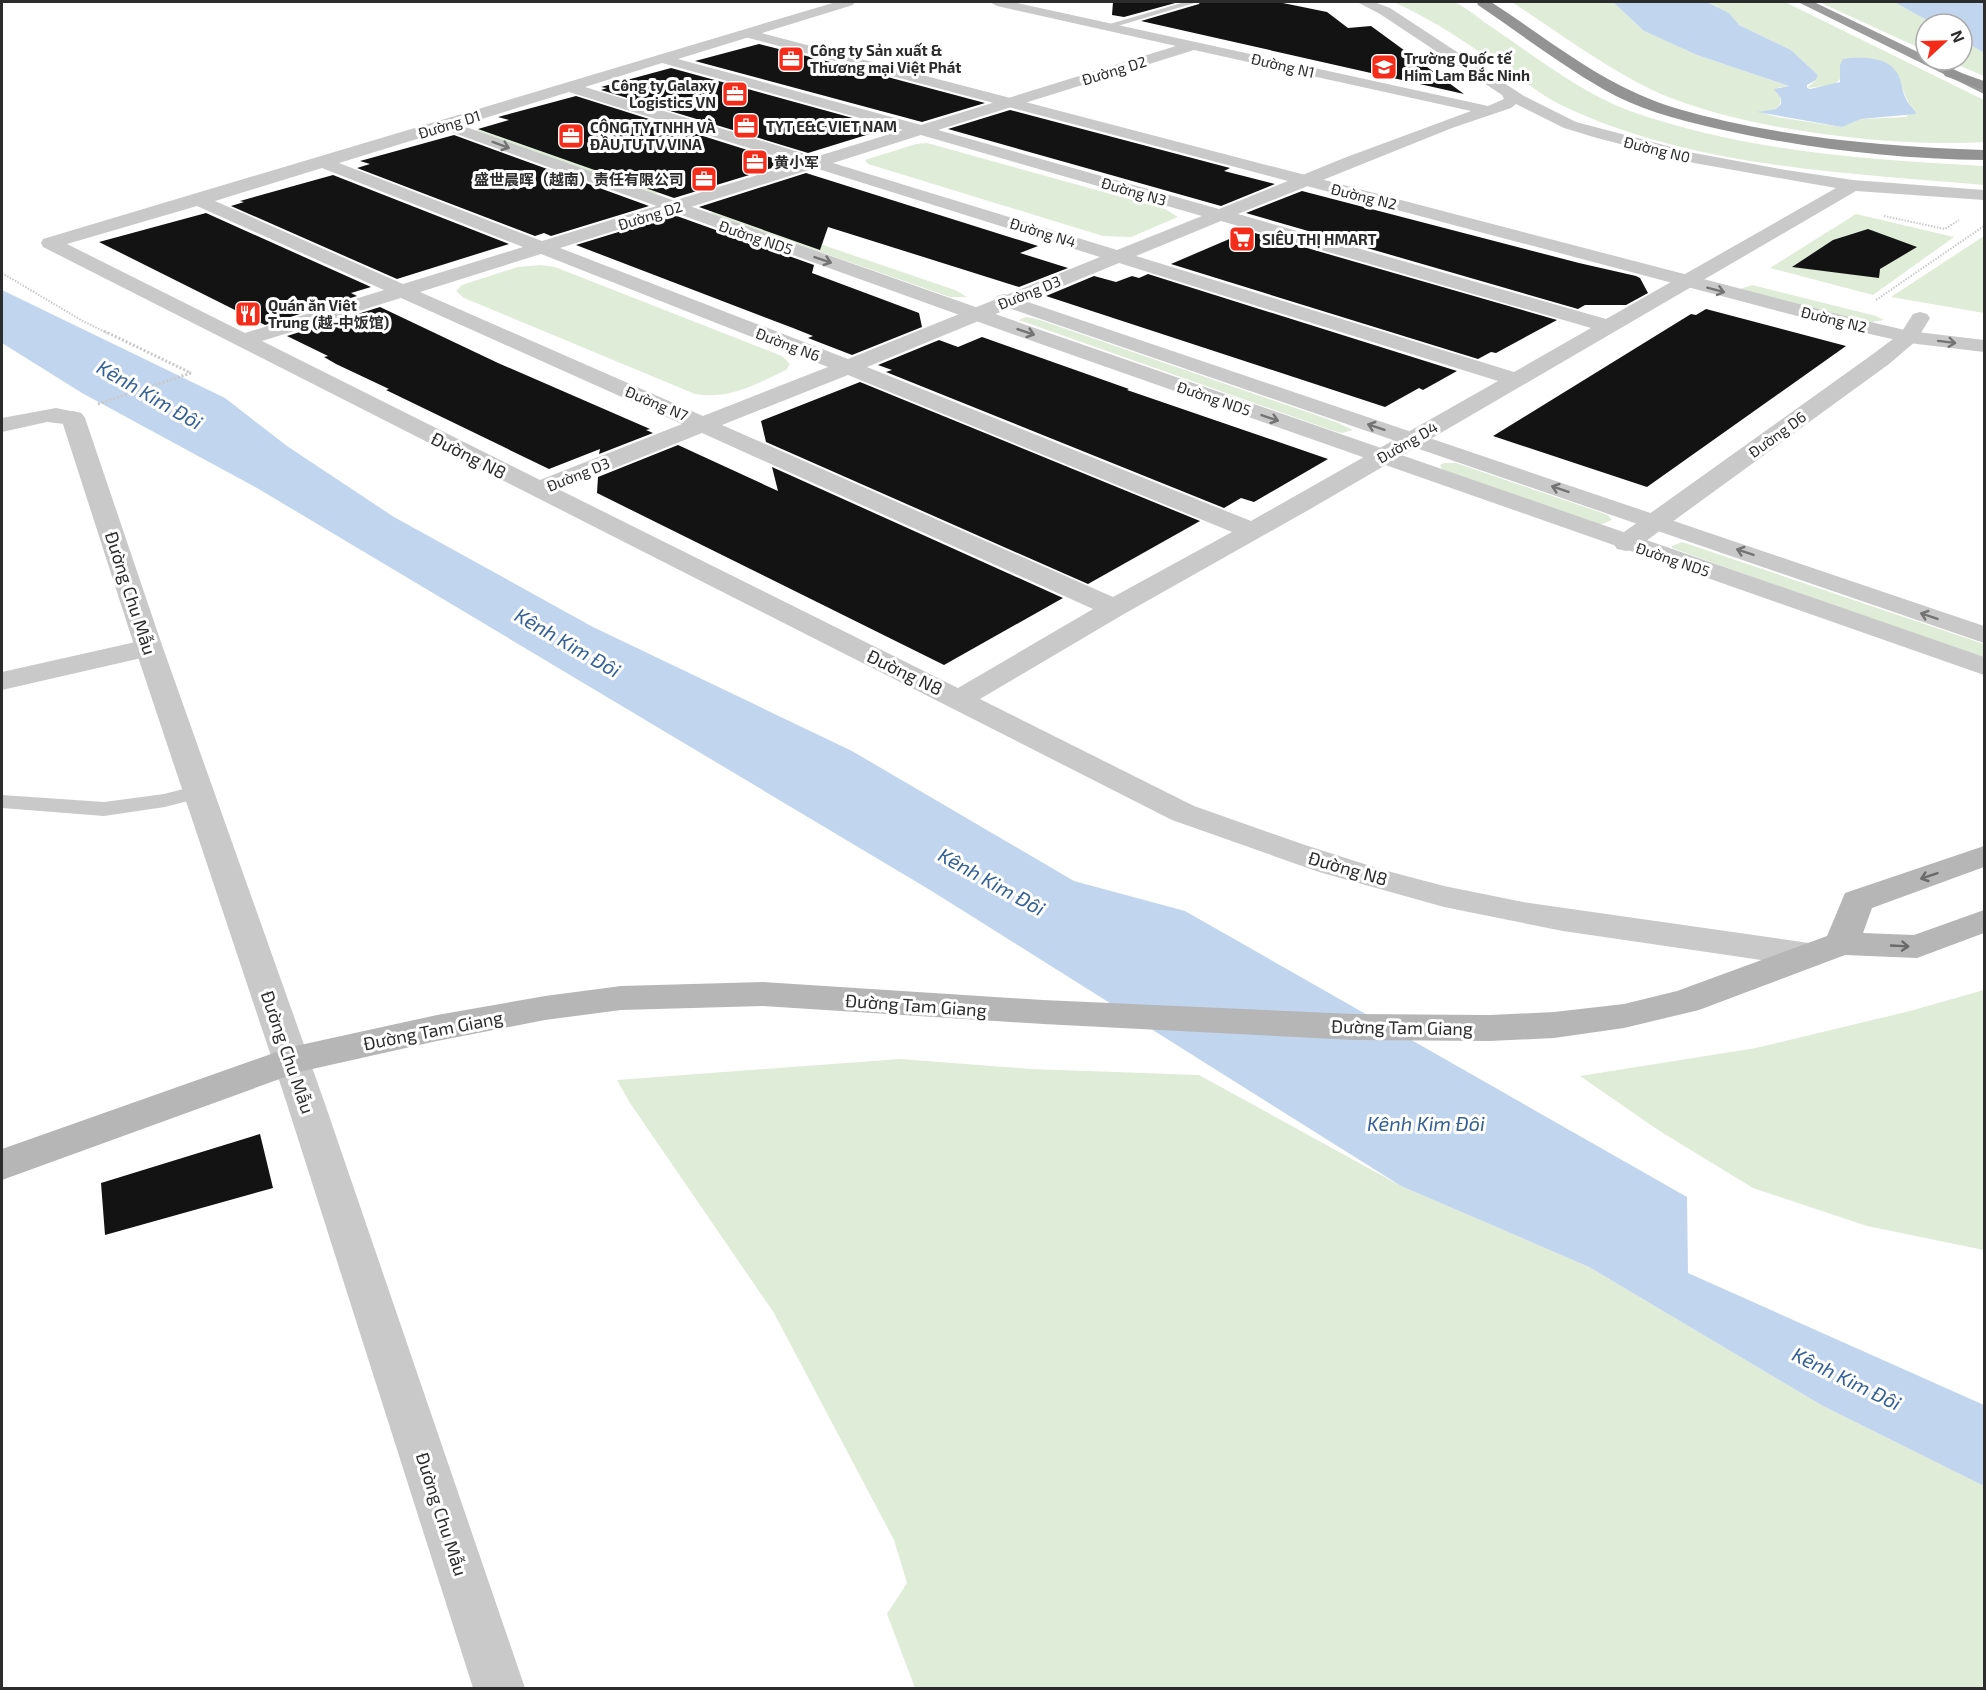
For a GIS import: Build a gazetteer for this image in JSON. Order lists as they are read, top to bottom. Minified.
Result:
{"streets":{"main road":["Đường Tam Giang"],"street":["Đường N1","Đường D2","Đường D1","Đường N0","Đường N3","Đường N2","Đường N4","Đường ND5","Đường D3","Đường N6","Đường N7","Đường D6","Đường D4","Đường N8","Đường Chu Mẫu"]},"crossings":[["Đường N1","Đường D2"],["Đường N1","Đường N0"],["Đường N1","Đường D3"],["Đường D2","Đường N3"],["Đường D2","Đường N2"],["Đường D2","Đường N4"],["Đường D2","Đường ND5"],["Đường D2","Đường N6"],["Đường D2","Đường N7"],["Đường D2","Đường N8"],["Đường D1","Đường N3"],["Đường D1","Đường N2"],["Đường D1","Đường N4"],["Đường D1","Đường ND5"],["Đường D1","Đường N6"],["Đường D1","Đường N7"],["Đường D1","Đường N8"],["Đường N0","Đường D3"],["Đường N0","Đường D4"],["Đường N3","Đường D3"],["Đường N3","Đường D4"],["Đường N2","Đường D3"],["Đường N2","Đường D6"],["Đường N2","Đường D4"],["Đường N4","Đường D3"],["Đường N4","Đường D4"],["Đường ND5","Đường D3"],["Đường ND5","Đường D6"],["Đường ND5","Đường D4"],["Đường D3","Đường N6"],["Đường D3","Đường N7"],["Đường D3","Đường N8"],["Đường N6","Đường D4"],["Đường N7","Đường D4"],["Đường D4","Đường N8"],["Đường N8","Đường Tam Giang"],["Đường Chu Mẫu","Đường Tam Giang"]],"water":["Kênh Kim Đôi"],"places":{"office":["Công ty Sản xuất & Thương mại Việt Phát","Công ty Galaxy Logistics VN","TYT E&C VIET NAM","CÔNG TY TNHH VÀ ĐẦU TƯ TV VINA","黄小军","盛世晨晖（越南）责任有限公司"],"school or university":["Trường Quốc tế Him Lam Bắc Ninh"],"supermarket":["SIÊU THỊ HMART"],"restaurant":["Quán ăn Việt Trung (越-中饭馆)"]},"north":"right"}
